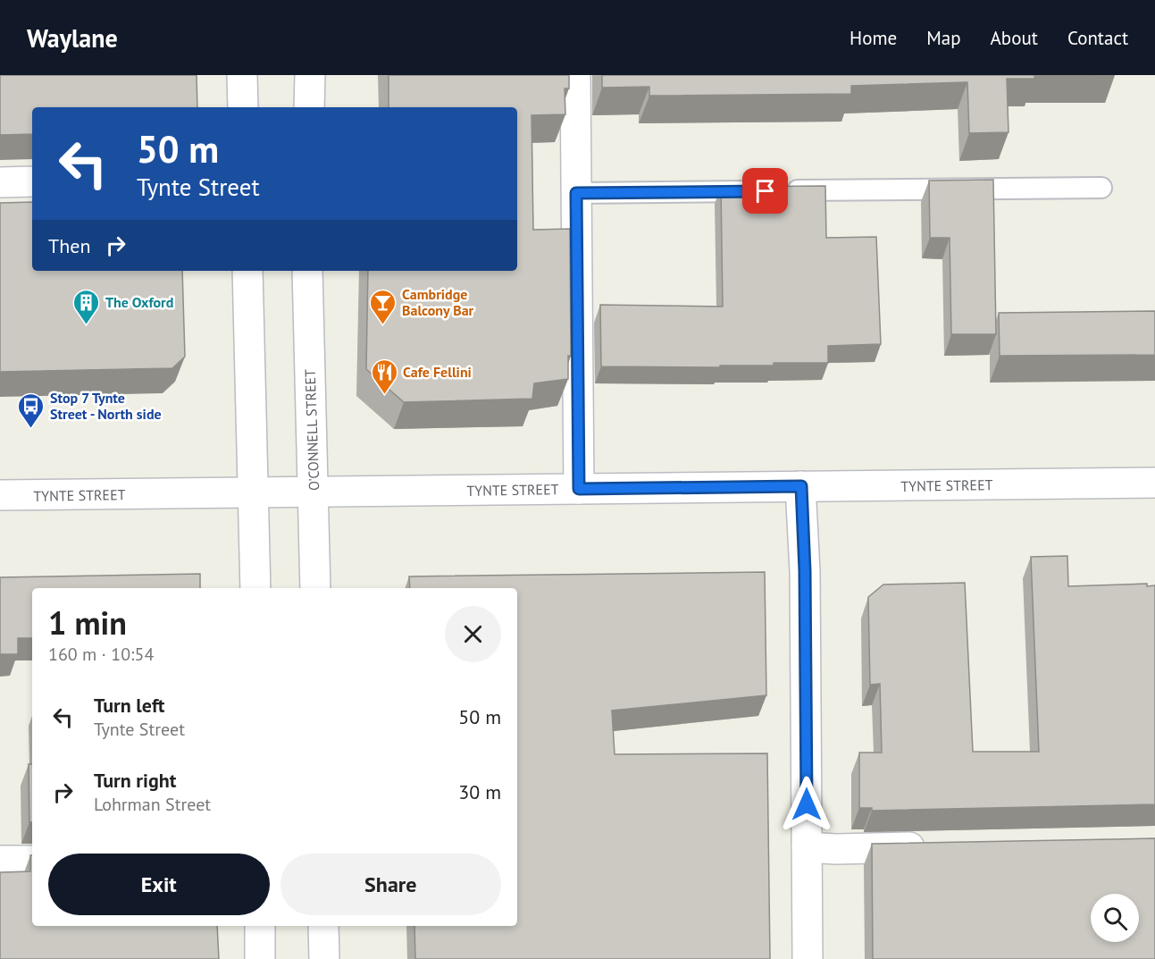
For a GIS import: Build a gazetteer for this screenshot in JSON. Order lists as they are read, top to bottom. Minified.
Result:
{"streets":{"street":["O'CONNELL STREET","TYNTE STREET"]},"crossings":[["O'CONNELL STREET","TYNTE STREET"]],"places":{"building":["The Oxford"],"bar":["Cambridge Balcony Bar"],"restaurant":["Cafe Fellini"],"bus stop":["Stop 7 Tynte Street - North side"]},"page":{"header":"Waylane","nav":["Home","Map","About","Contact"],"turn":["50 m","Tynte Street"],"then":"Then","heading":["1 min","160 m · 10:54"],"list":[{"name":"Turn left","note":"Tynte Street","value":"50 m"},{"name":"Turn right","note":"Lohrman Street","value":"30 m"}],"buttons":["Exit","Share"]}}
